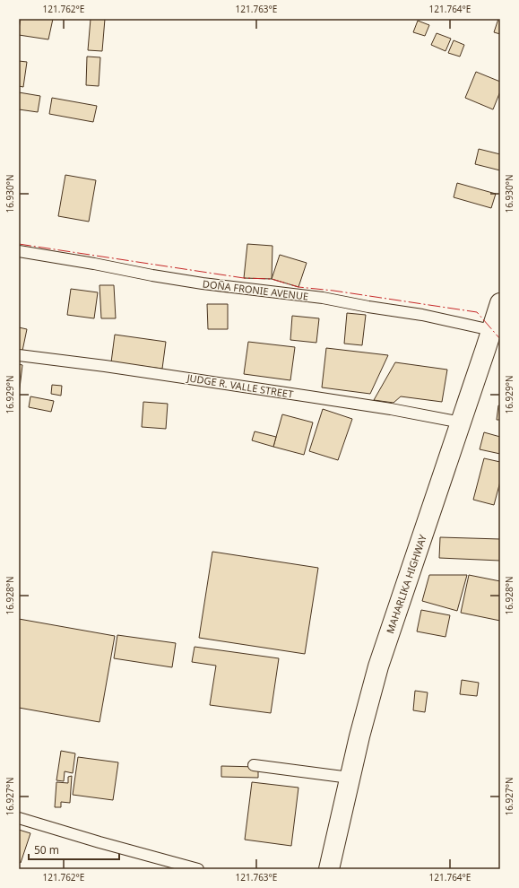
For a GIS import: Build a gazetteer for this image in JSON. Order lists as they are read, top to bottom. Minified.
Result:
{"streets":{"highway":["MAHARLIKA HIGHWAY"],"street":["DOÑA FRONIE AVENUE","JUDGE R. VALLE STREET"]},"crossings":[["DOÑA FRONIE AVENUE","MAHARLIKA HIGHWAY"],["JUDGE R. VALLE STREET","MAHARLIKA HIGHWAY"]],"scale_bar":"50 m","coordinates":["121.762°E","121.763°E","121.764°E","16.930°N","16.929°N","16.928°N","16.927°N"]}
